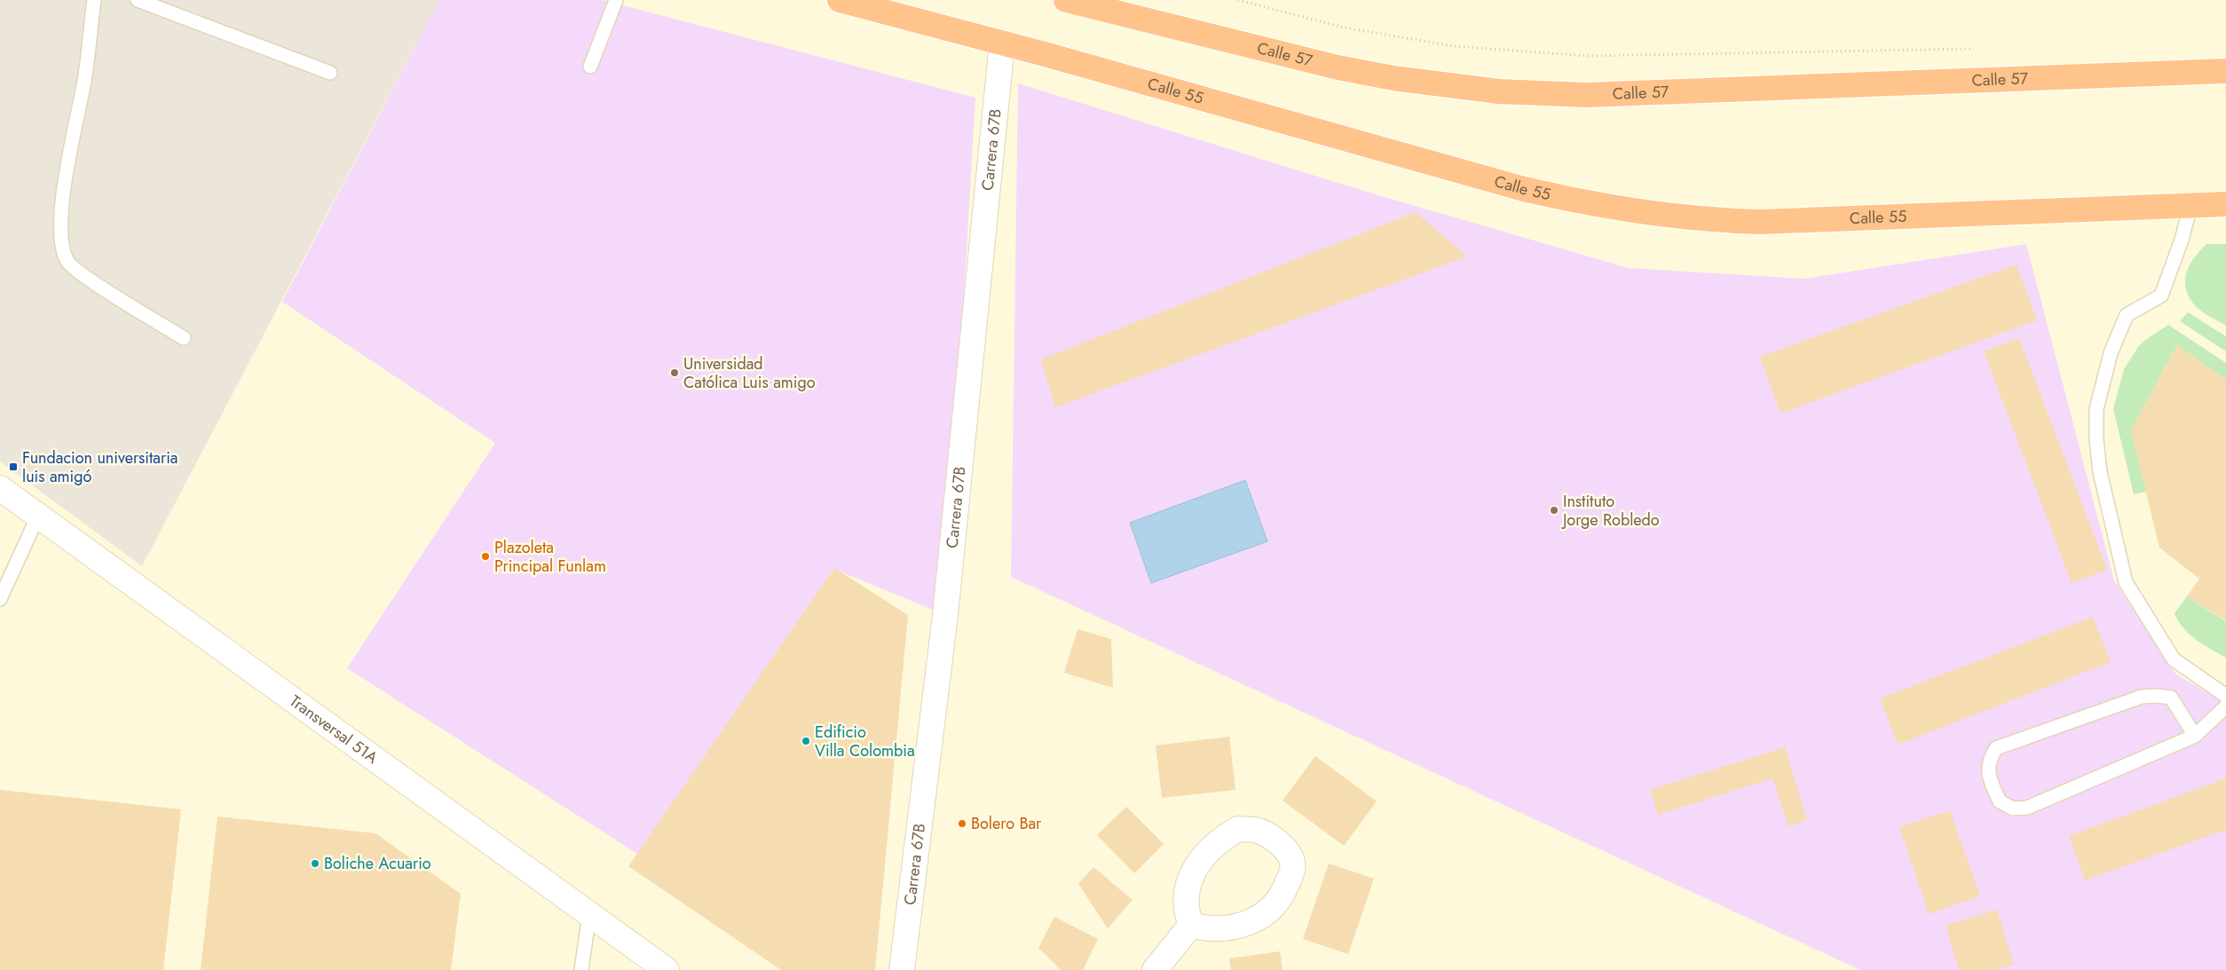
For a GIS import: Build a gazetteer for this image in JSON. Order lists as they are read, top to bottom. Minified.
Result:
{"streets":{"highway":["Calle 57","Calle 55"],"street":["Carrera 67B","Transversal 51A"]},"crossings":[["Calle 55","Carrera 67B"]],"places":{"other":["Universidad Católica Luis amigo","Instituto Jorge Robledo","Plazoleta Principal Funlam","Edificio Villa Colombia","Bolero Bar","Boliche Acuario"],"transit":["Fundacion universitaria luis amigó"]}}
